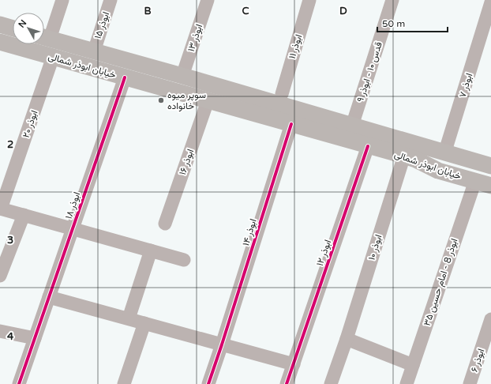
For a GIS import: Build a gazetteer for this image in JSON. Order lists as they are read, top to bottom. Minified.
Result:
{"streets":{"main road":["خیابان ابوذر شمالی"],"street":["ابوذر ۱۵","ابوذر ۱۳","ابوذر ۱۱","قدس ۱۰ - ابوذر ۹","ابوذر ۷","ابوذر ۲۰","ابوذر ۱۶","ابوذر ۱۸","ابوذر ۱۴","ابوذر ۱۰","ابوذر ۱۲","ابوذر 8 - امام حسین ۳۵","ابوذر ۶"]},"crossings":[["ابوذر ۱۵","خیابان ابوذر شمالی"],["ابوذر ۱۳","خیابان ابوذر شمالی"],["خیابان ابوذر شمالی","قدس ۱۰ - ابوذر ۹"],["خیابان ابوذر شمالی","ابوذر ۷"],["خیابان ابوذر شمالی","ابوذر ۲۰"],["خیابان ابوذر شمالی","ابوذر ۱۶"],["خیابان ابوذر شمالی","ابوذر ۱۸"],["خیابان ابوذر شمالی","ابوذر ۱۴"],["خیابان ابوذر شمالی","ابوذر ۱۰"],["خیابان ابوذر شمالی","ابوذر ۱۲"],["خیابان ابوذر شمالی","ابوذر 8 - امام حسین ۳۵"]],"places":["سوپر میوه خانواده"],"scale_bar":"50 m","north":"top left","grid":{"columns":["B","C","D"],"rows":["2","3","4"]}}
